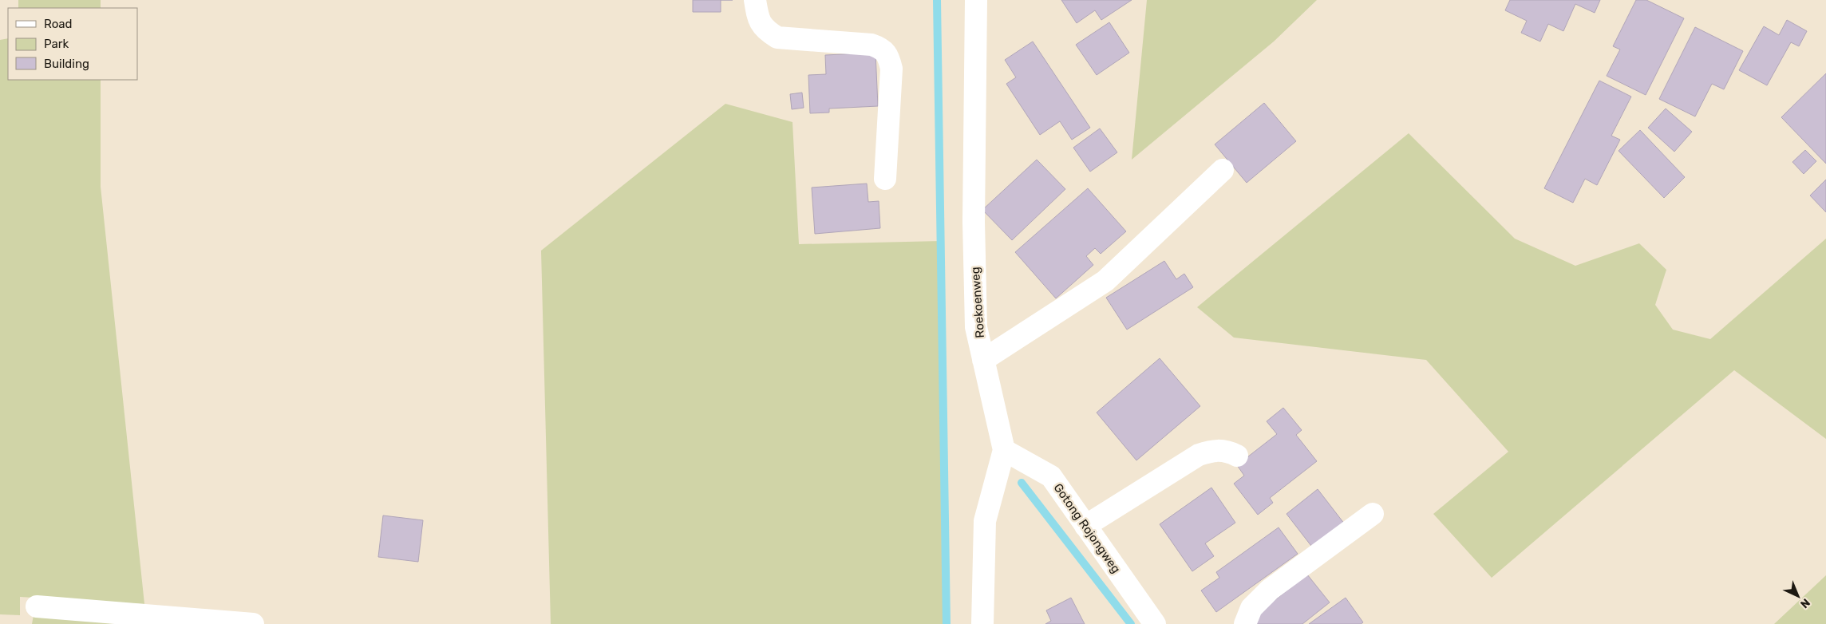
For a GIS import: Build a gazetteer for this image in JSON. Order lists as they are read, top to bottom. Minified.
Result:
{"streets":{"street":["Roekoenweg","Gotong Rojongweg"]},"crossings":[["Roekoenweg","Gotong Rojongweg"]],"legend":["Road","Park","Building"],"north":"bottom right"}
